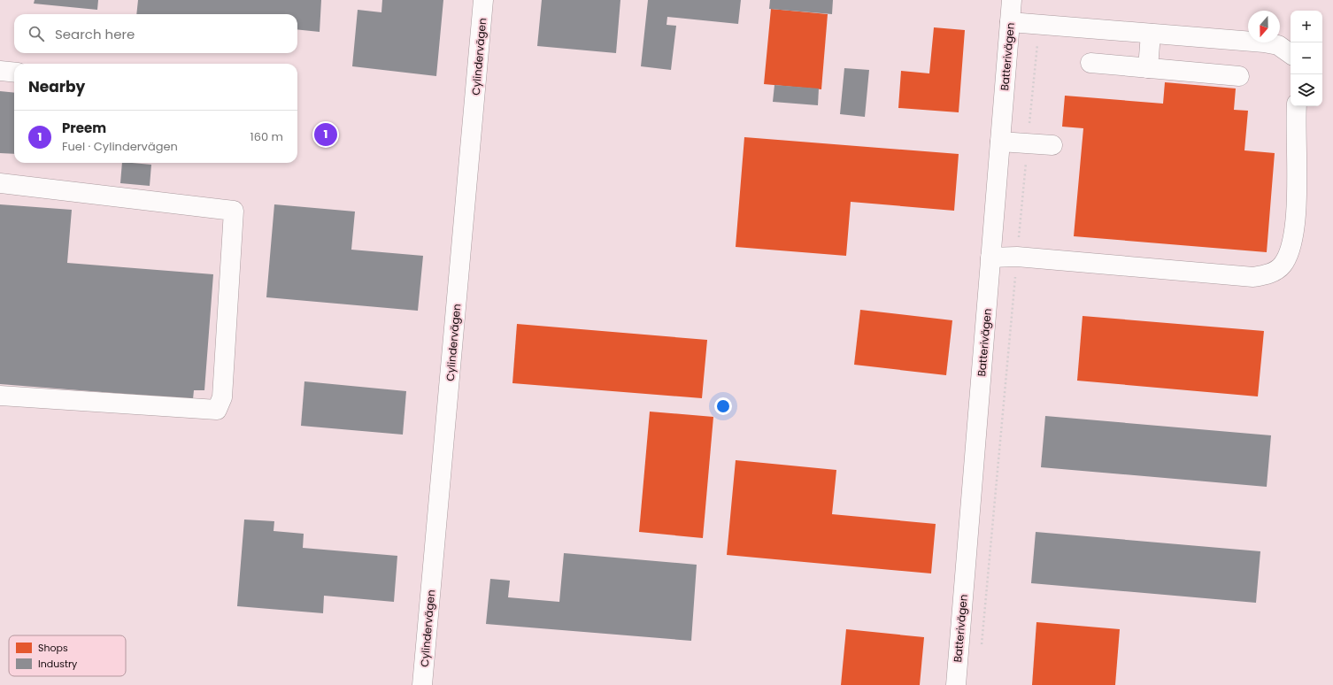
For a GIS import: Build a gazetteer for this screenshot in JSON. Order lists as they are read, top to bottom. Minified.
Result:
{"streets":{"street":["Cylindervägen","Batterivägen"]},"legend":["Shops","Industry"],"north":"bottom","page":{"map_buttons":["+","−"],"search":"Search here","heading":"Nearby","list":[{"mark":"1","name":"Preem","note":"Fuel · Cylindervägen","value":"160 m"}],"pins":"1"}}
